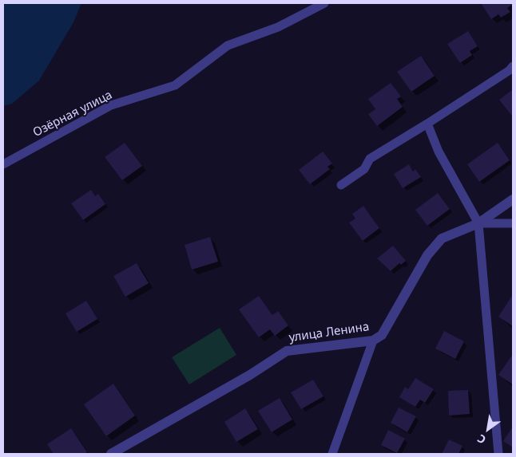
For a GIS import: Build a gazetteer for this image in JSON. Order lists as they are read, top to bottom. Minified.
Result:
{"streets":{"street":["Озёрная улица","улица Ленина"]},"north":"bottom left"}
